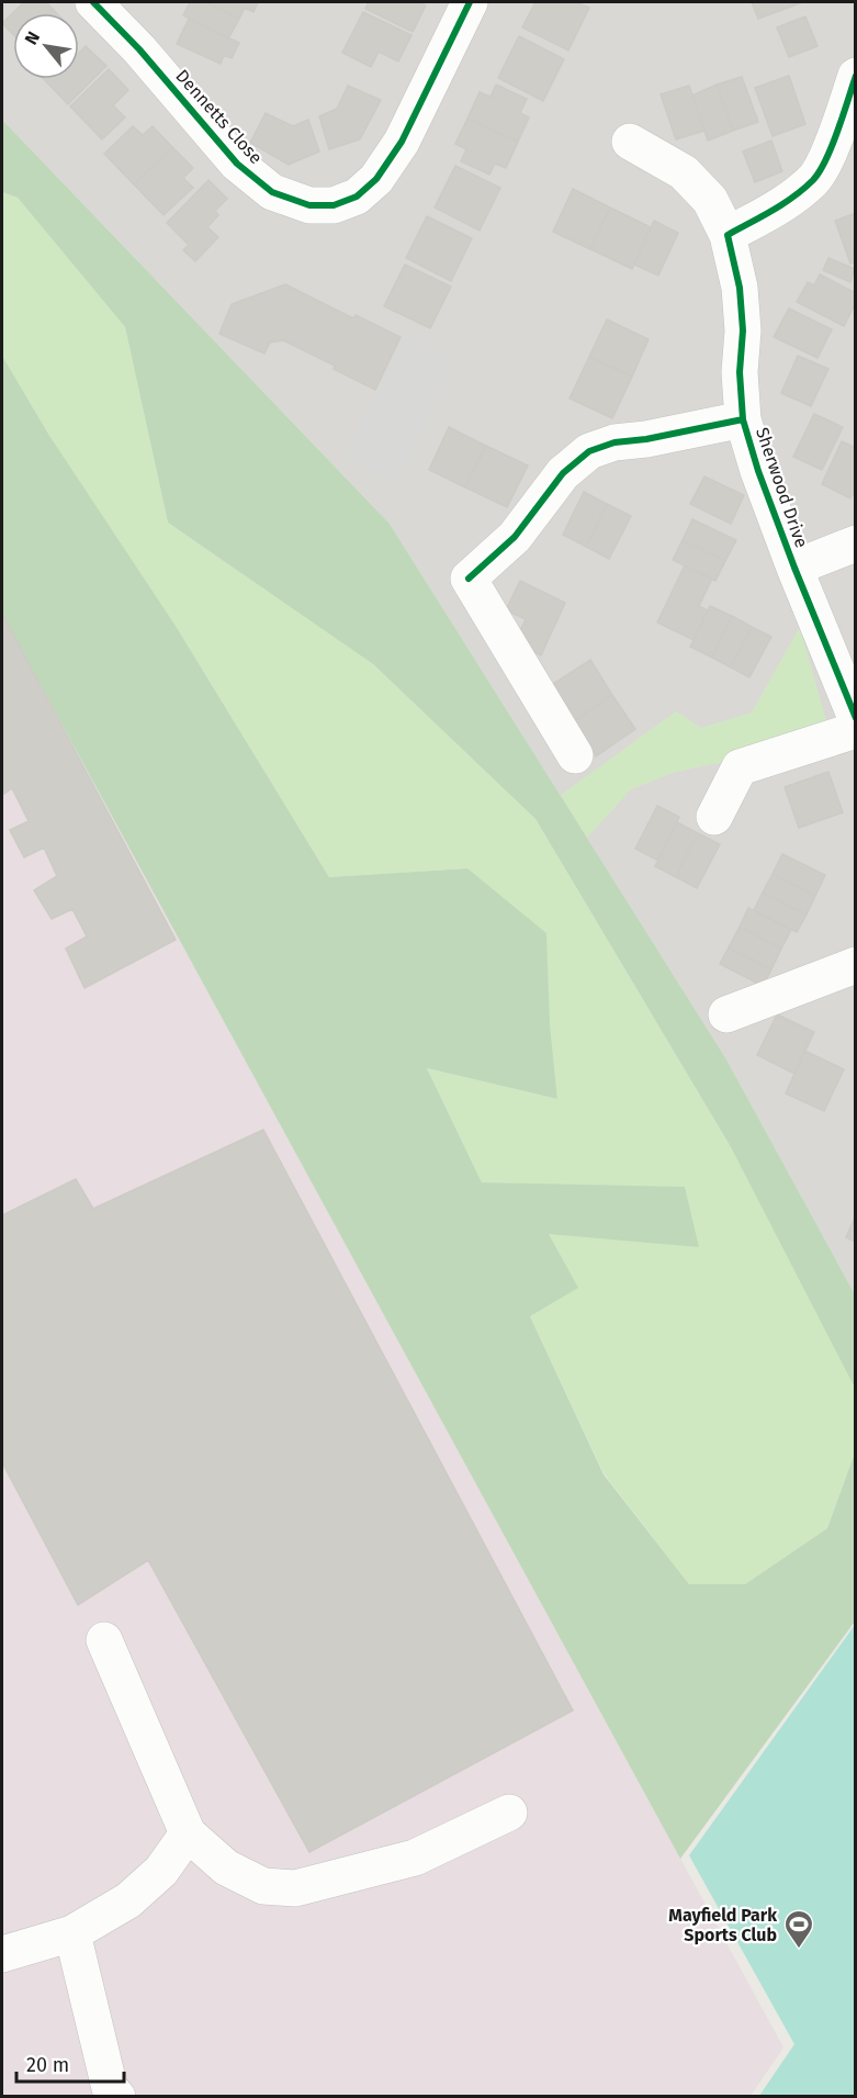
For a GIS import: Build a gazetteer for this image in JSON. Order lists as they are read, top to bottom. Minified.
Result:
{"streets":{"street":["Dennetts Close","Sherwood Drive"]},"places":{"sports":["Mayfield Park Sports Club"]},"scale_bar":"20 m","north":"top left"}
